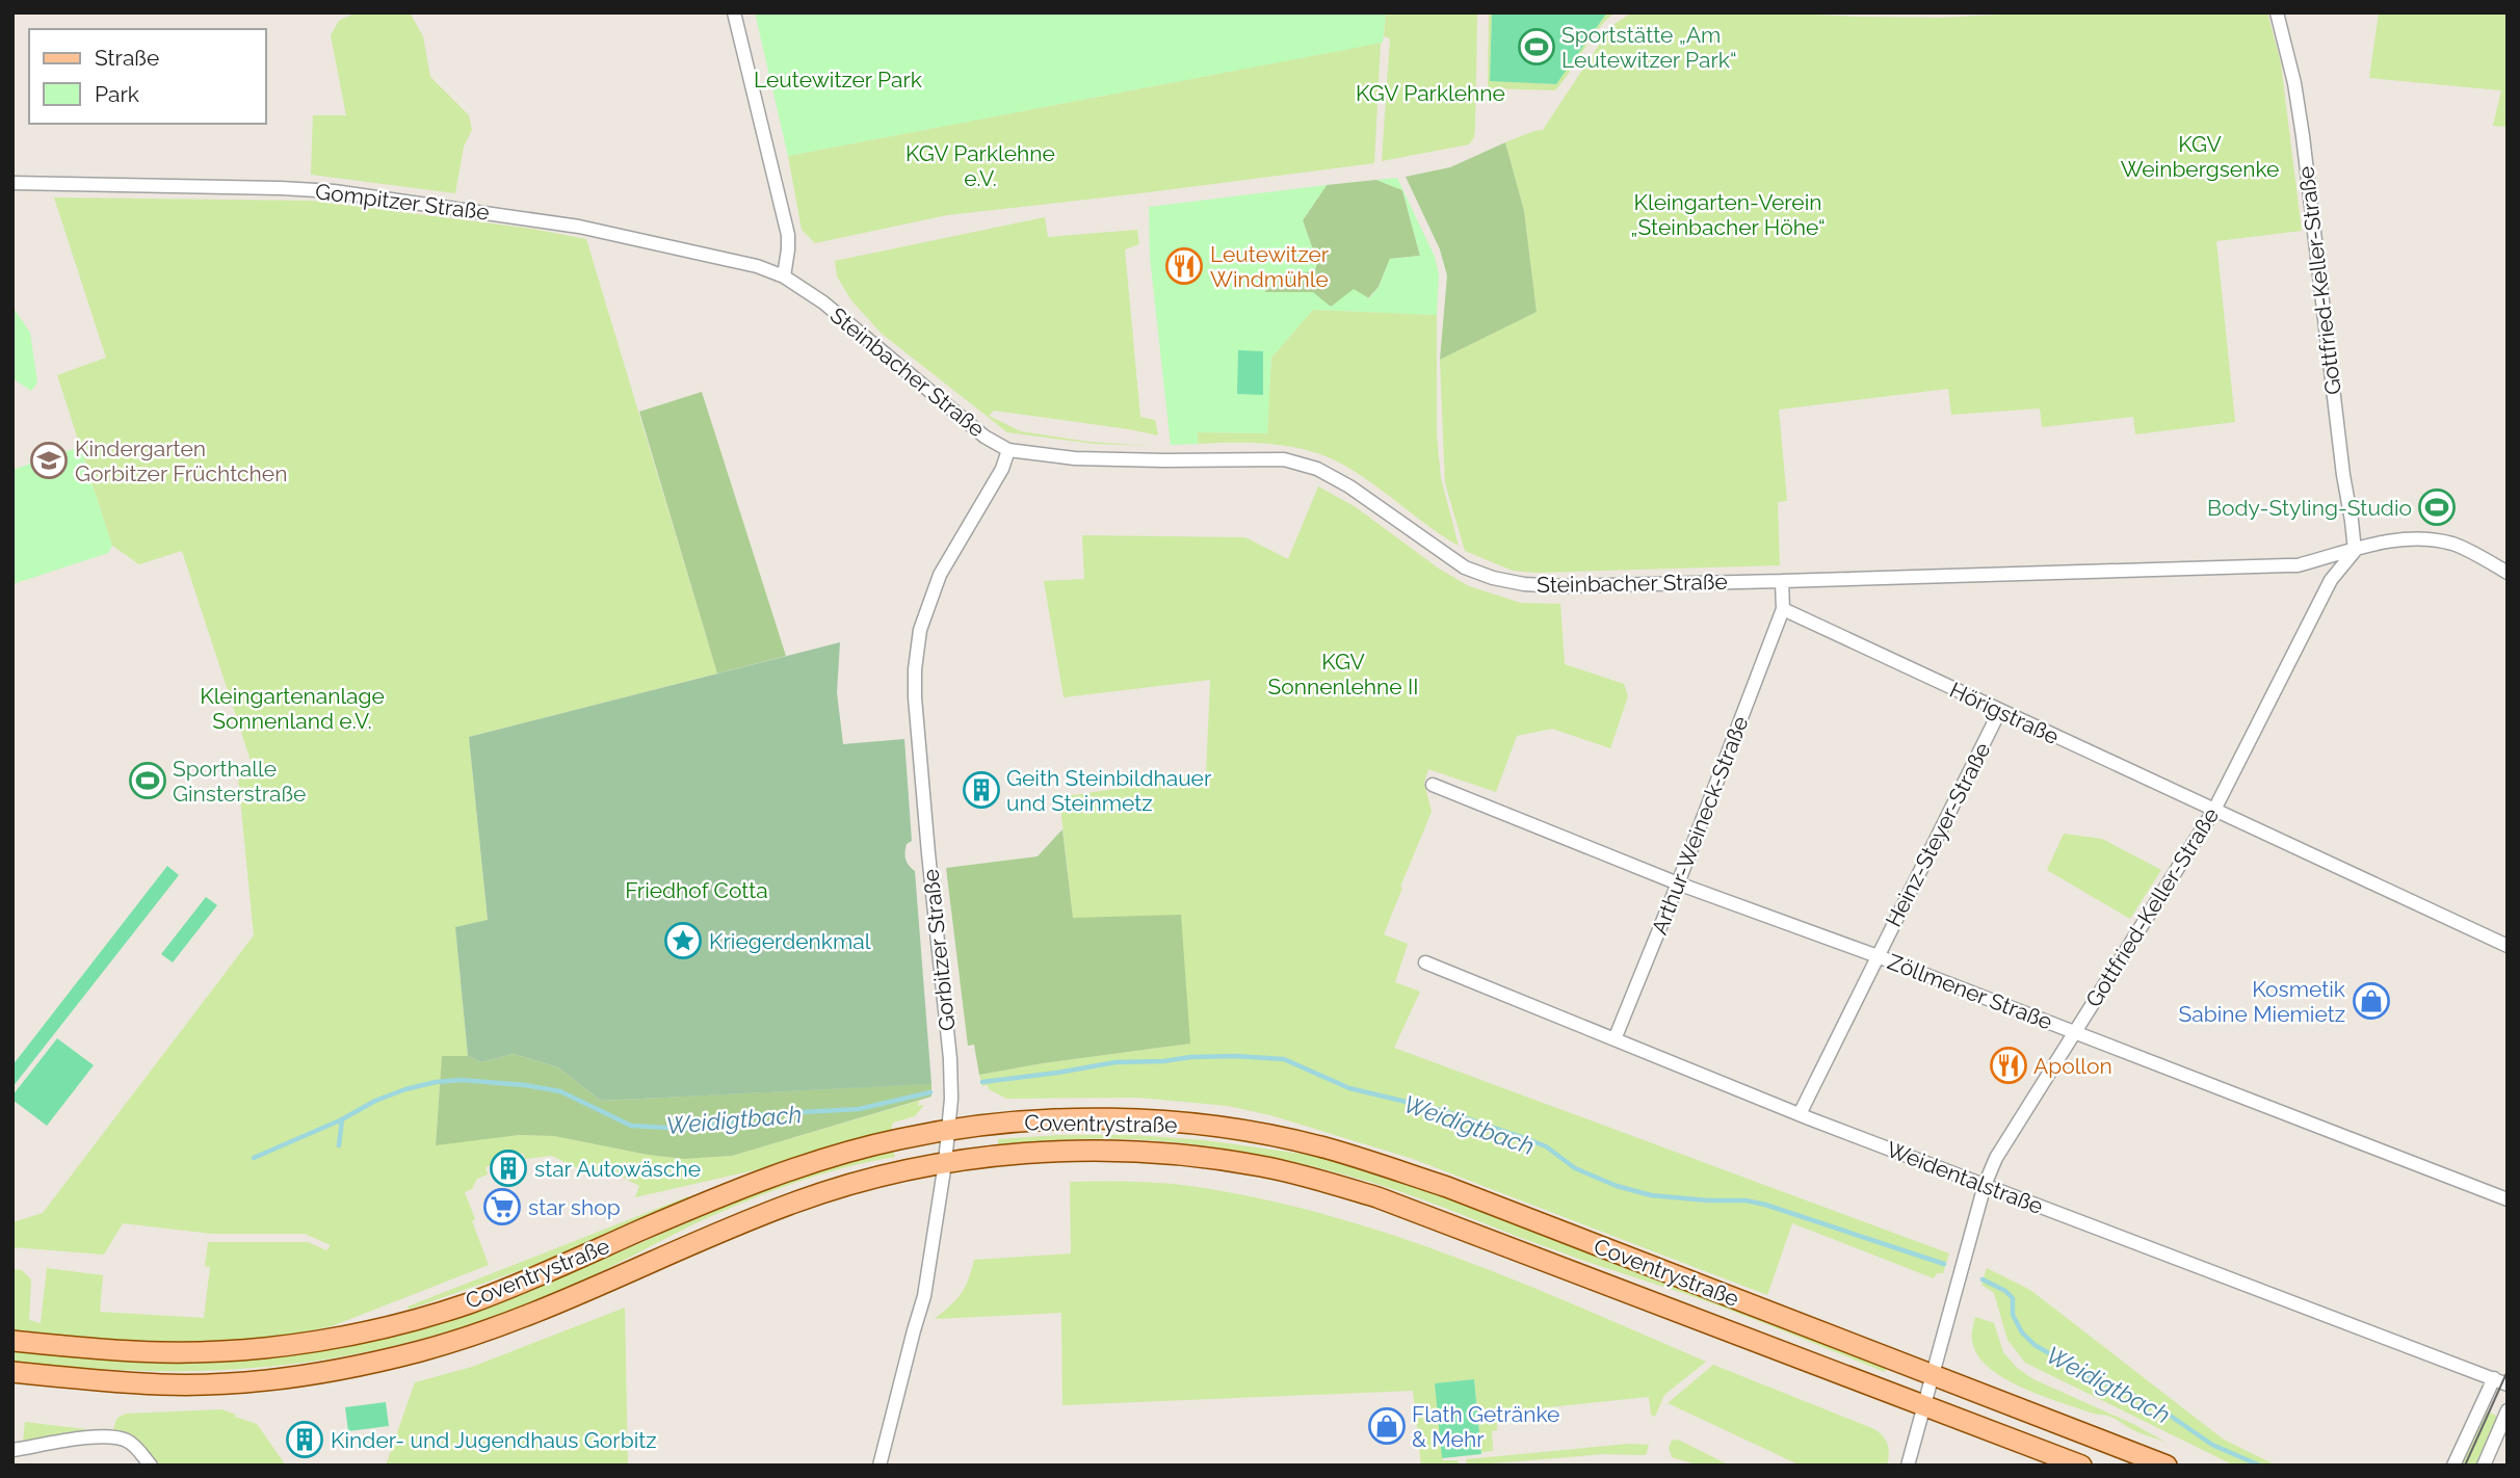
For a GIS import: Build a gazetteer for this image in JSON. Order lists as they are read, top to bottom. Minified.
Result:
{"streets":{"main road":["Coventrystraße"],"street":["Gompitzer Straße","Gottfried-Keller-Straße","Steinbacher Straße","Hörigstraße","Arthur-Weineck-Straße","Heinz-Steyer-Straße","Gorbitzer Straße","Zöllmener Straße","Weidentalstraße"]},"crossings":[["Gompitzer Straße","Steinbacher Straße"],["Gottfried-Keller-Straße","Steinbacher Straße"],["Gottfried-Keller-Straße","Hörigstraße"],["Gottfried-Keller-Straße","Zöllmener Straße"],["Gottfried-Keller-Straße","Coventrystraße"],["Gottfried-Keller-Straße","Weidentalstraße"],["Steinbacher Straße","Gorbitzer Straße"],["Hörigstraße","Arthur-Weineck-Straße"],["Hörigstraße","Heinz-Steyer-Straße"],["Arthur-Weineck-Straße","Zöllmener Straße"],["Arthur-Weineck-Straße","Weidentalstraße"],["Heinz-Steyer-Straße","Zöllmener Straße"],["Heinz-Steyer-Straße","Weidentalstraße"],["Gorbitzer Straße","Coventrystraße"]],"water":["Weidigtbach"],"parks":["Leutewitzer Park","KGV Parklehne","KGV Weinbergsenke","KGV Parklehne e.V.","Kleingarten-Verein „Steinbacher Höhe“","KGV Sonnenlehne II","Kleingartenanlage Sonnenland e.V.","Friedhof Cotta"],"places":{"sports":["Sportstätte „Am Leutewitzer Park“","Body-Styling-Studio","Sporthalle Ginsterstraße"],"restaurant":["Leutewitzer Windmühle","Apollon"],"school or university":["Kindergarten Gorbitzer Früchtchen"],"building":["Geith Steinbildhauer und Steinmetz","star Autowäsche","Kinder- und Jugendhaus Gorbitz"],"place":["Kriegerdenkmal"],"shop":["Kosmetik Sabine Miemietz","Flath Getränke & Mehr"],"supermarket":["star shop"]},"legend":["Straße","Park"]}
